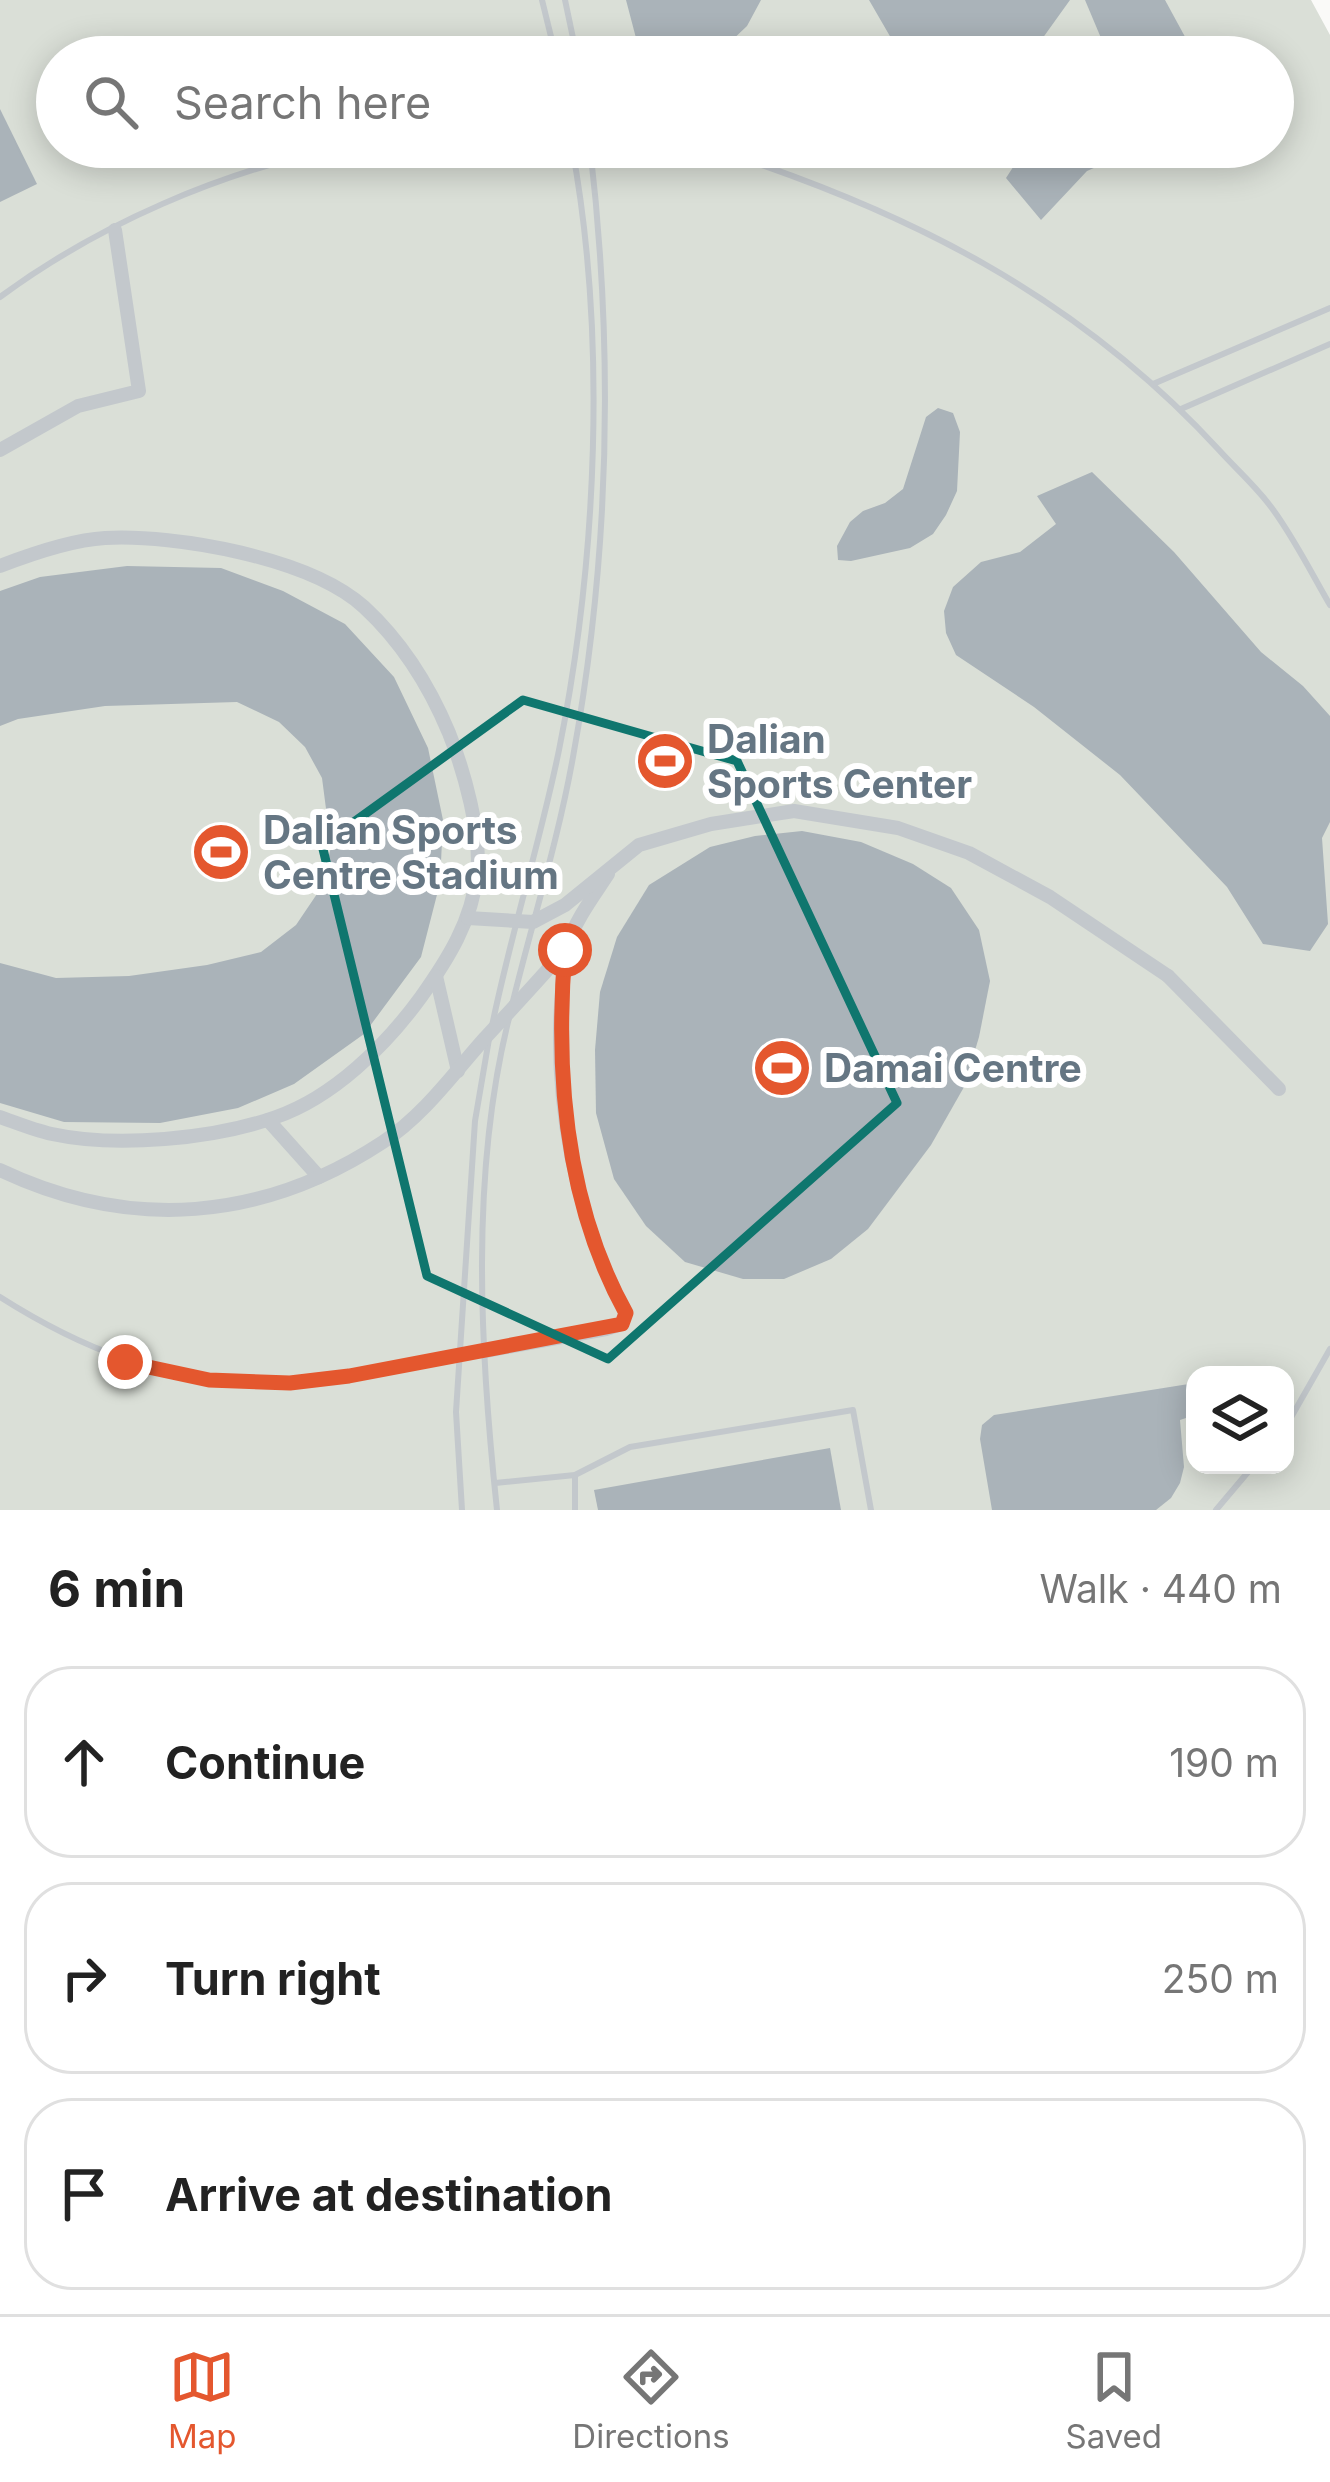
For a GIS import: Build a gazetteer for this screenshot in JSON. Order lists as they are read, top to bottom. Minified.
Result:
{"places":{"sports":["Dalian Sports Center","Dalian Sports Centre Stadium","Damai Centre"]},"page":{"search":"Search here","heading":["6 min","Walk · 440 m"],"list":[["Continue","190 m"],["Turn right","250 m"],"Arrive at destination"],"nav":["Map","Directions","Saved"]}}
